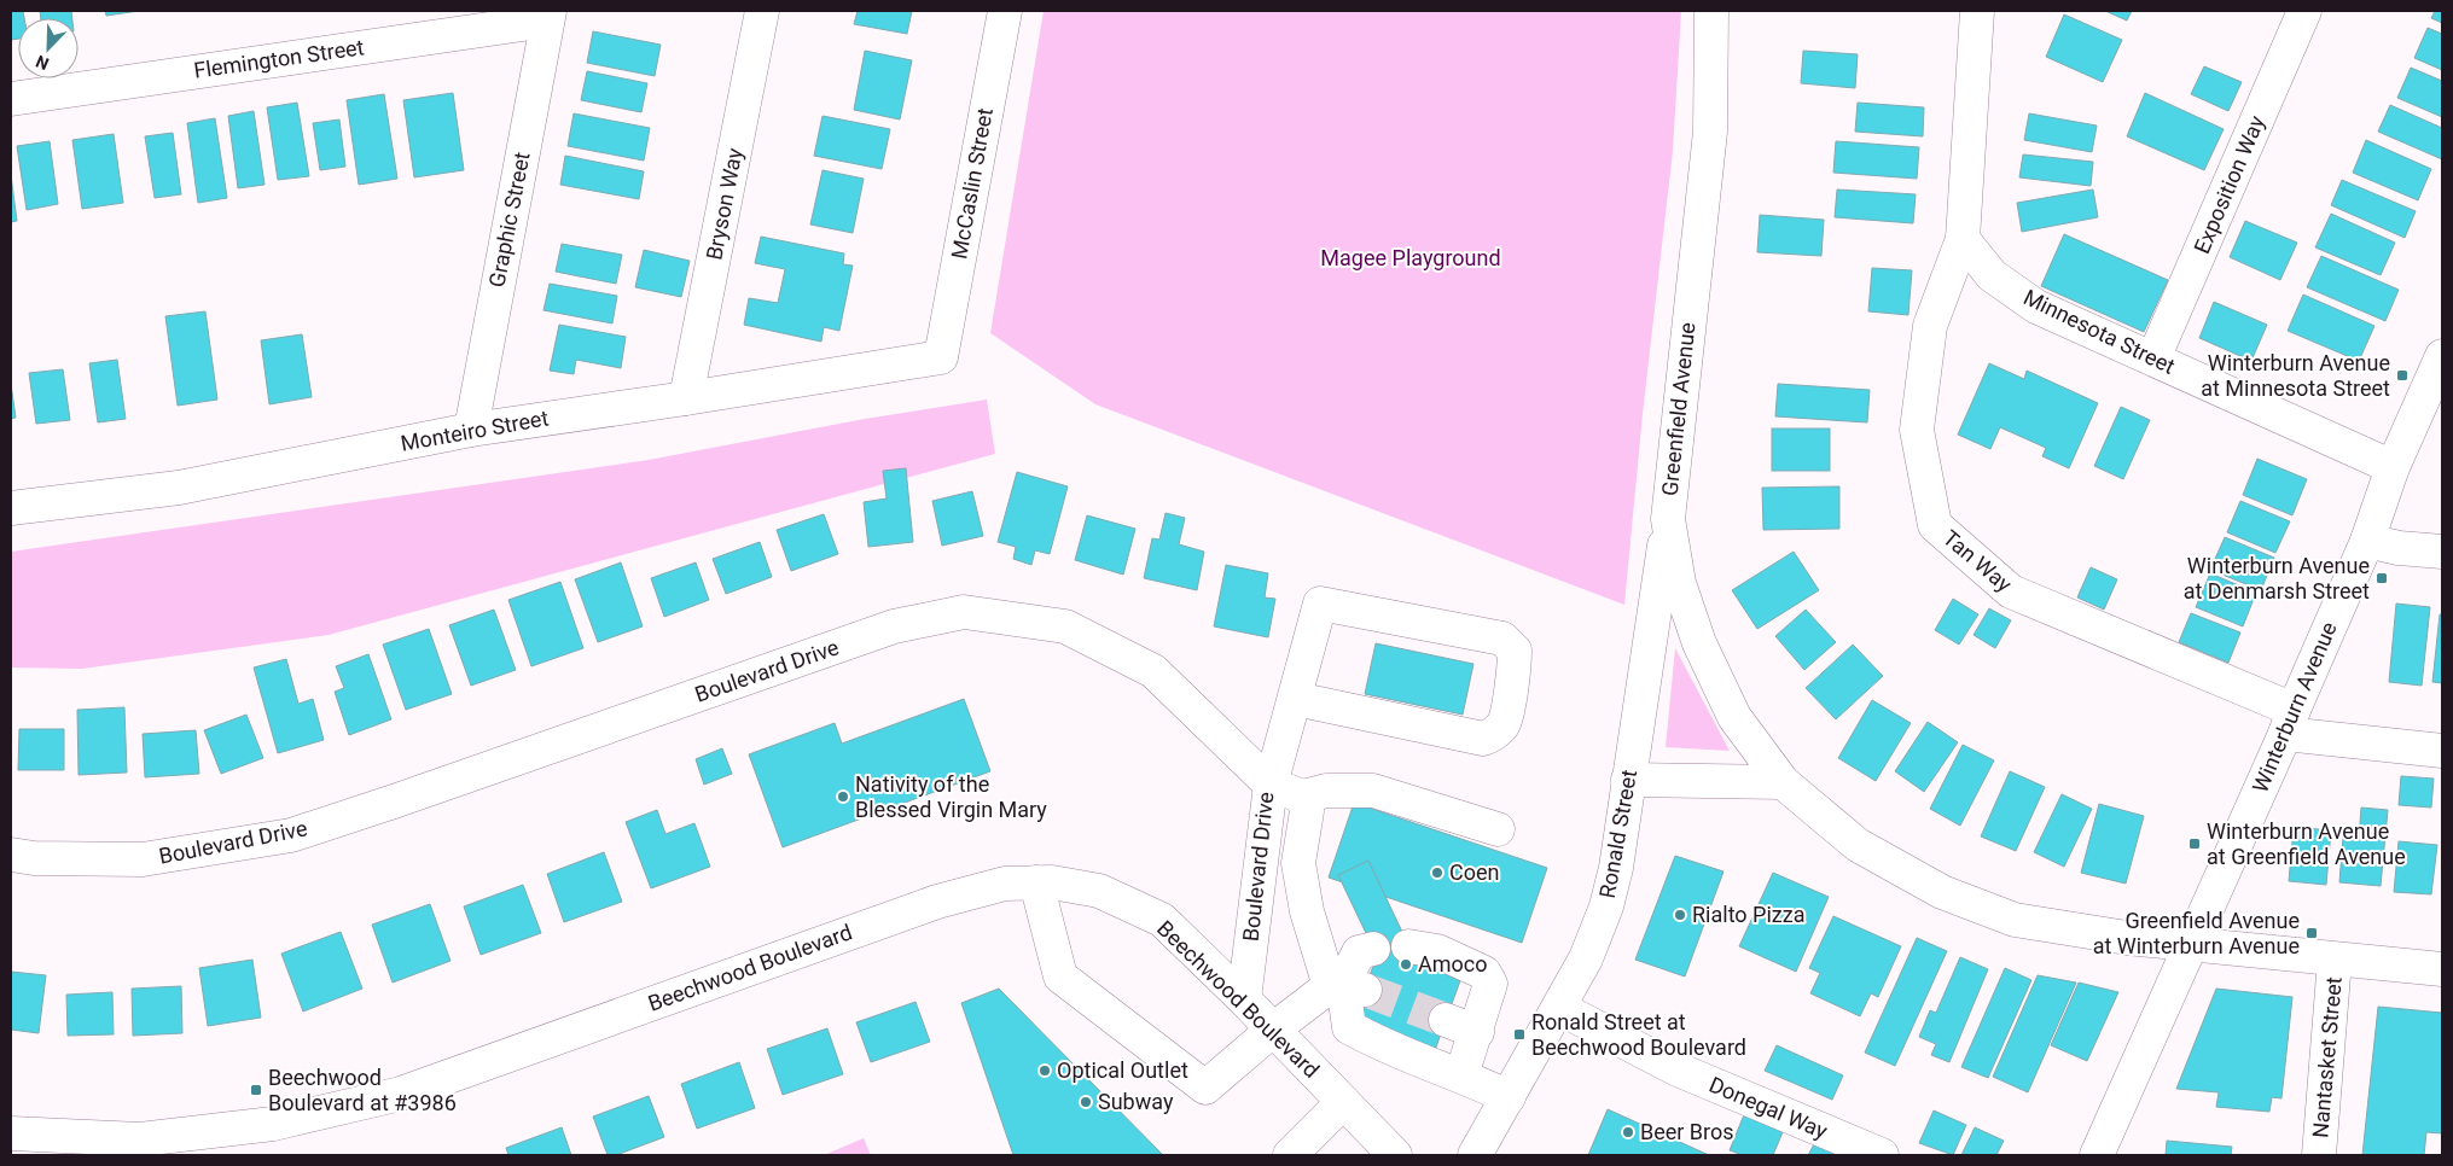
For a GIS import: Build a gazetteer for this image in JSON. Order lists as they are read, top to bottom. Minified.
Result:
{"streets":{"street":["Flemington Street","McCaslin Street","Exposition Way","Bryson Way","Graphic Street","Minnesota Street","Greenfield Avenue","Monteiro Street","Tan Way","Boulevard Drive","Winterburn Avenue","Ronald Street","Beechwood Boulevard","Nantasket Street","Donegal Way"]},"crossings":[["Flemington Street","Graphic Street"],["McCaslin Street","Monteiro Street"],["Exposition Way","Minnesota Street"],["Bryson Way","Monteiro Street"],["Graphic Street","Monteiro Street"],["Minnesota Street","Tan Way"],["Minnesota Street","Winterburn Avenue"],["Greenfield Avenue","Winterburn Avenue"],["Greenfield Avenue","Ronald Street"],["Greenfield Avenue","Nantasket Street"],["Tan Way","Winterburn Avenue"],["Boulevard Drive","Beechwood Boulevard"],["Ronald Street","Donegal Way"]],"parks":["Magee Playground"],"places":{"transit":["Winterburn Avenue at Minnesota Street","Winterburn Avenue at Denmarsh Street","Winterburn Avenue at Greenfield Avenue","Greenfield Avenue at Winterburn Avenue","Ronald Street at Beechwood Boulevard","Beechwood Boulevard at #3986"],"other":["Nativity of the Blessed Virgin Mary","Coen","Rialto Pizza","Amoco","Optical Outlet","Subway","Beer Bros"]},"north":"bottom left"}
